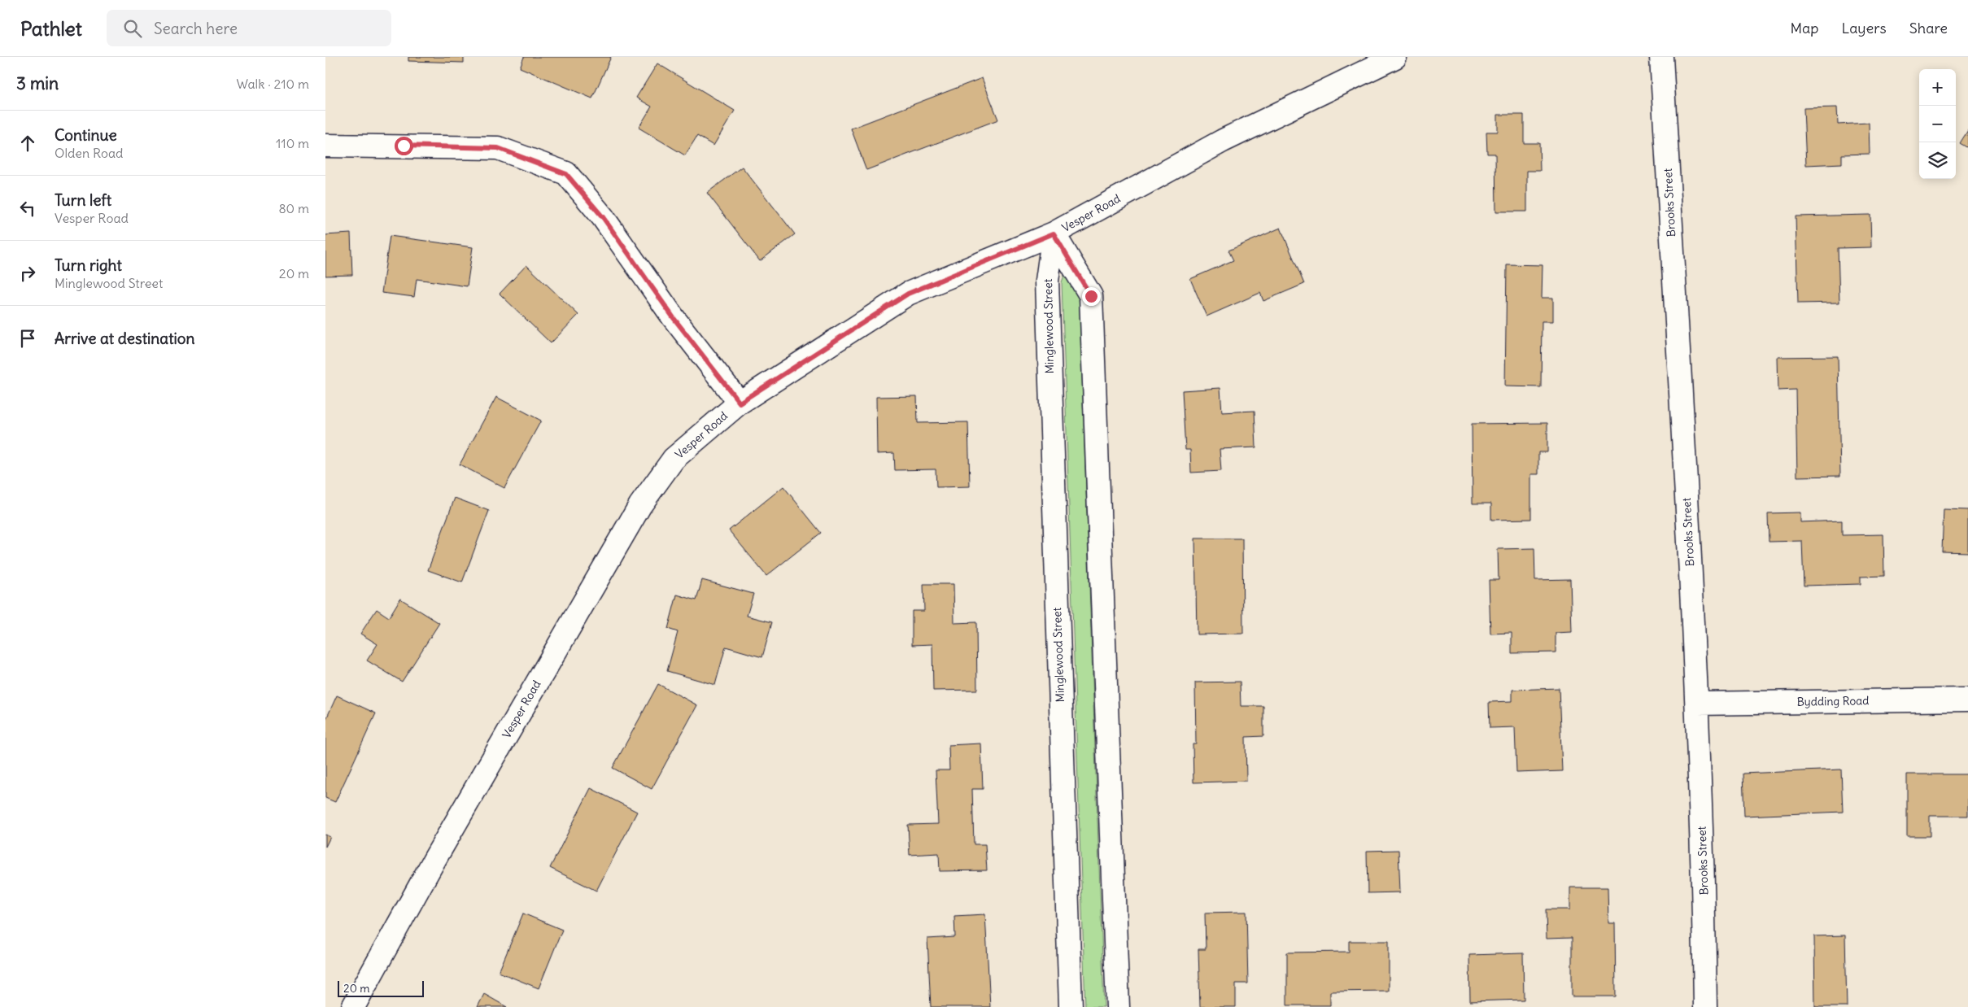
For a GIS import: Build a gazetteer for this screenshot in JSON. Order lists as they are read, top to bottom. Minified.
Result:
{"streets":{"street":["Brooks Street","Vesper Road","Minglewood Street","Bydding Road"]},"crossings":[["Brooks Street","Bydding Road"],["Vesper Road","Minglewood Street"]],"scale_bar":"20 m","page":{"header":"Pathlet","search":"Search here","nav":["Map","Layers","Share"],"heading":["3 min","Walk · 210 m"],"map_buttons":["+","−"],"list":[["Continue","Olden Road","110 m"],["Turn left","Vesper Road","80 m"],["Turn right","Minglewood Street","20 m"],"Arrive at destination"],"scale":"20 m"}}
